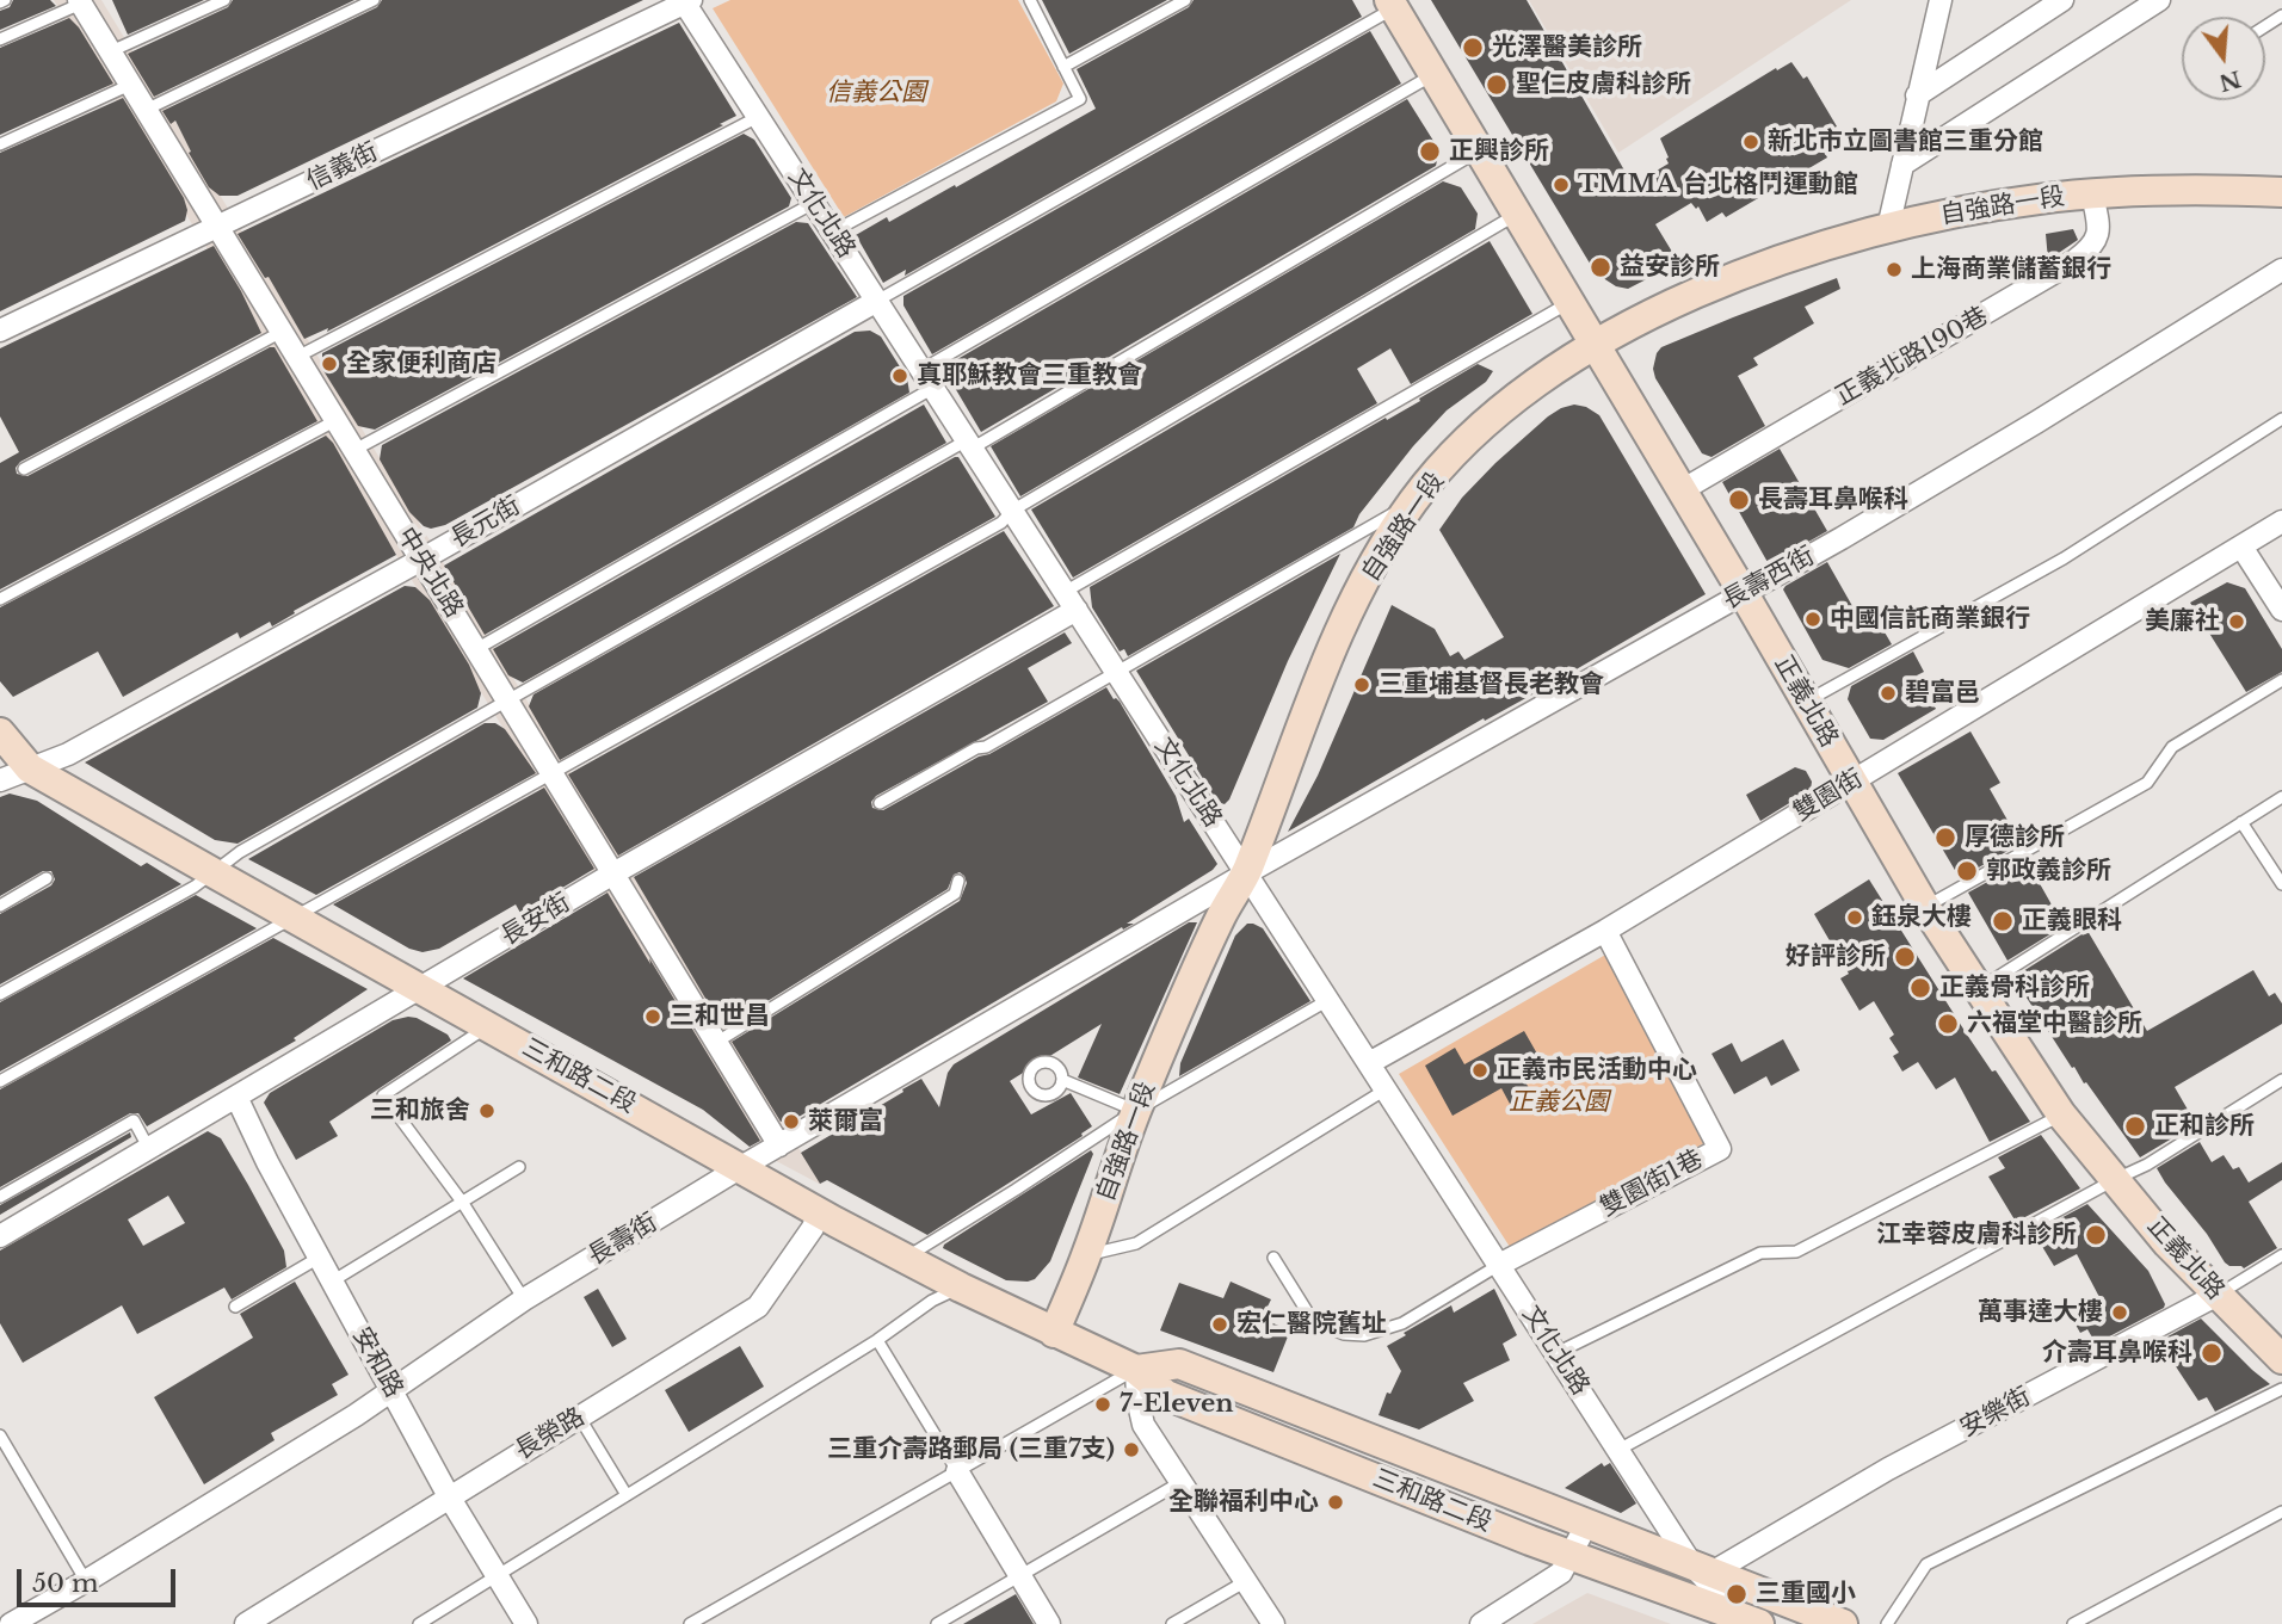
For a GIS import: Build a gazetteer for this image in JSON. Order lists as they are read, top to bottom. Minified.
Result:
{"streets":{"street":["信義街","自強路一段","文化北路","正義北路190巷","長元街","中央北路","長壽西街","正義北路","雙園街","長安街","三和路二段","雙園街1巷","長壽街","安和路","安樂街","長榮路"]},"crossings":[["信義街","文化北路"],["信義街","中央北路"],["自強路一段","文化北路"],["自強路一段","正義北路190巷"],["自強路一段","長壽西街"],["自強路一段","正義北路"],["自強路一段","三和路二段"],["自強路一段","長壽街"],["文化北路","長元街"],["文化北路","長壽西街"],["文化北路","雙園街"],["文化北路","長安街"],["文化北路","三和路二段"],["文化北路","雙園街1巷"],["文化北路","長壽街"],["文化北路","安樂街"],["正義北路190巷","正義北路"],["長元街","中央北路"],["長元街","三和路二段"],["中央北路","長安街"],["中央北路","長壽街"],["長壽西街","正義北路"],["長壽西街","長壽街"],["正義北路","雙園街"],["正義北路","安樂街"],["雙園街","雙園街1巷"],["長安街","三和路二段"],["長安街","安和路"],["三和路二段","長壽街"],["三和路二段","安樂街"],["三和路二段","長榮路"],["長壽街","安和路"],["安和路","長榮路"]],"parks":["信義公園","正義公園"],"places":["光澤醫美診所","聖仁皮膚科診所","新北市立圖書館三重分館","正興診所","TMMA 台北格鬥運動館","益安診所","上海商業儲蓄銀行","全家便利商店","真耶穌教會三重教會","長壽耳鼻喉科","中國信託商業銀行","美廉社","三重埔基督長老教會","碧富邑","厚德診所","郭政義診所","鈺泉大樓","正義眼科","好評診所","正義骨科診所","三和世昌","六福堂中醫診所","正義市民活動中心","三和旅舍","萊爾富","正和診所","江幸蓉皮膚科診所","萬事達大樓","宏仁醫院舊址","介壽耳鼻喉科","7-Eleven","三重介壽路郵局 (三重7支)","全聯福利中心","三重國小"],"scale_bar":"50 m","north":"bottom"}
